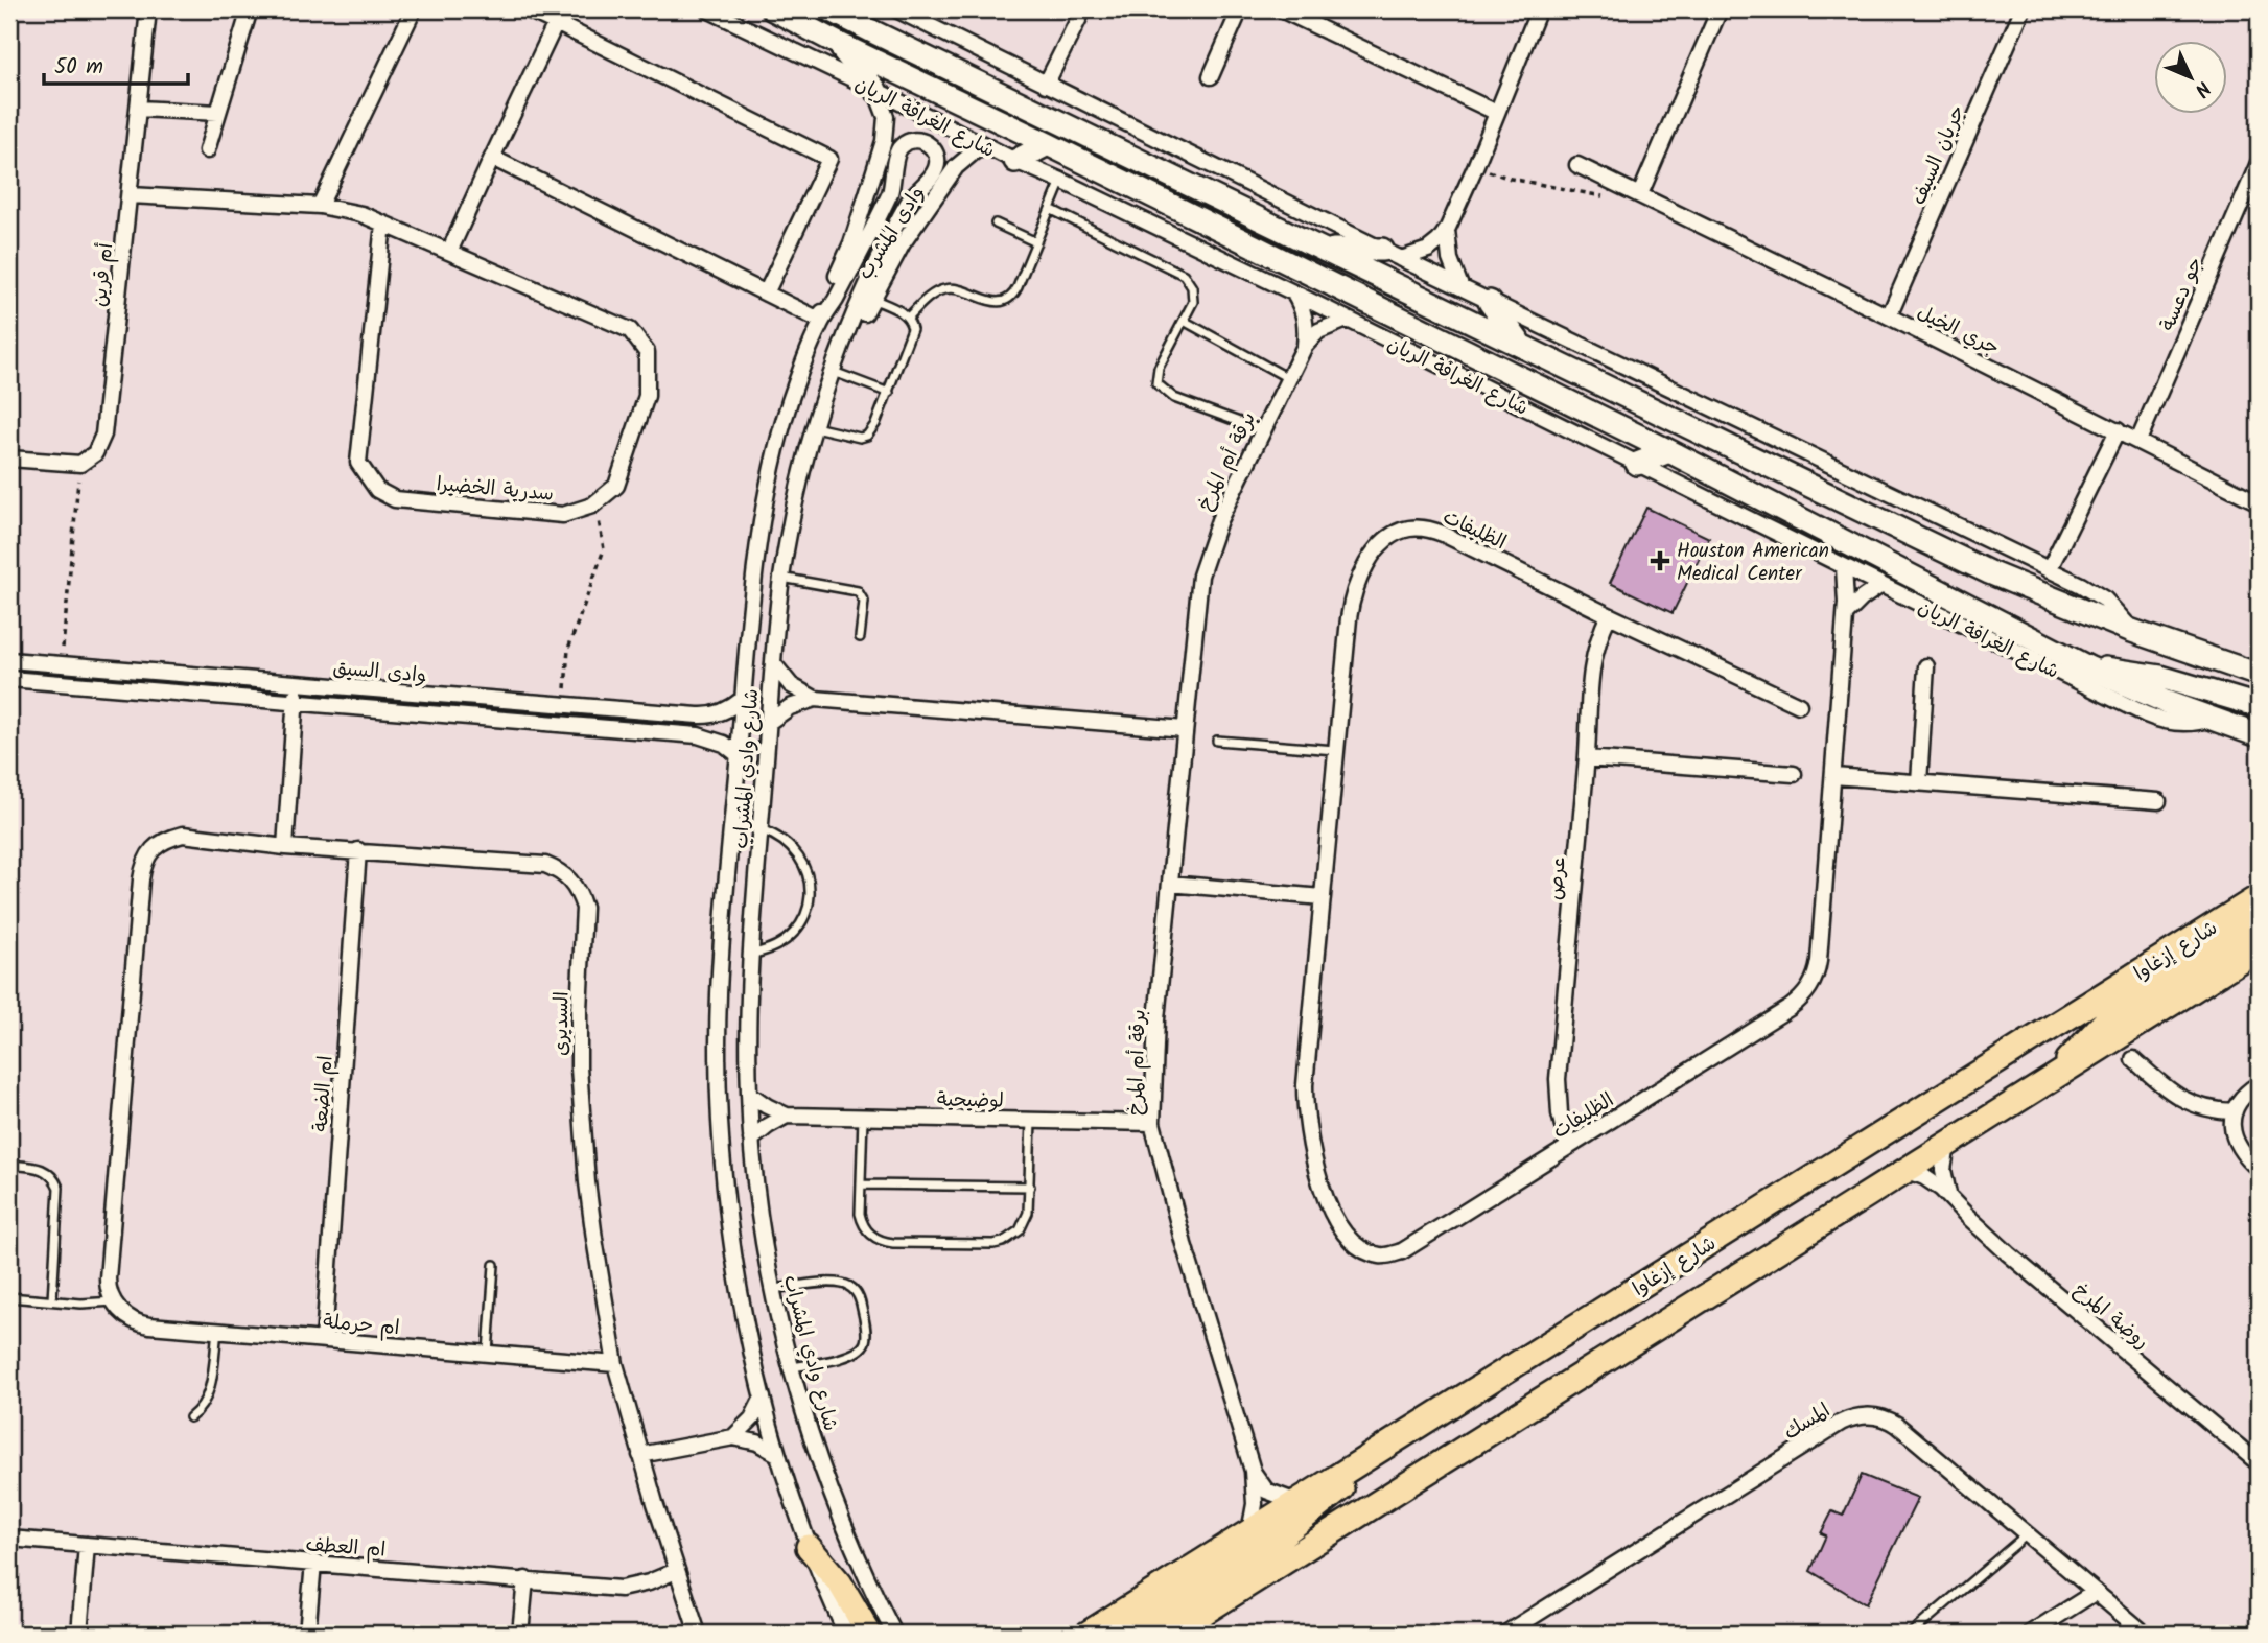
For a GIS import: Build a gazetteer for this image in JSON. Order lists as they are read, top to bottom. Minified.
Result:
{"streets":{"main road":["شارع الغرافة الريان","شارع إزغاوا"],"street":["جريان السيف","وادى المشرب","أم قرين","جو دعسة","جري الخيل","برقة أم المرخ","سدرية الخضيرا","الظليفات","وادى السيق","شارع وادي المشراب","عرص","السديرى","ام الضعة","لوضيحية","روضة المرخ","ام حرملة","المسك","ام العطف"]},"crossings":[["شارع الغرافة الريان","وادى المشرب"],["شارع الغرافة الريان","برقة أم المرخ"],["شارع الغرافة الريان","الظليفات"],["شارع الغرافة الريان","شارع وادي المشراب"],["جريان السيف","جري الخيل"],["وادى المشرب","شارع وادي المشراب"],["أم قرين","سدرية الخضيرا"],["جو دعسة","جري الخيل"],["برقة أم المرخ","شارع إزغاوا"],["برقة أم المرخ","لوضيحية"],["الظليفات","عرص"],["وادى السيق","شارع وادي المشراب"],["شارع وادي المشراب","لوضيحية"],["السديرى","ام الضعة"],["السديرى","ام حرملة"],["السديرى","ام العطف"],["ام الضعة","ام حرملة"]],"places":{"health":["Houston American Medical Center"]},"scale_bar":"50 m","north":"bottom right"}
